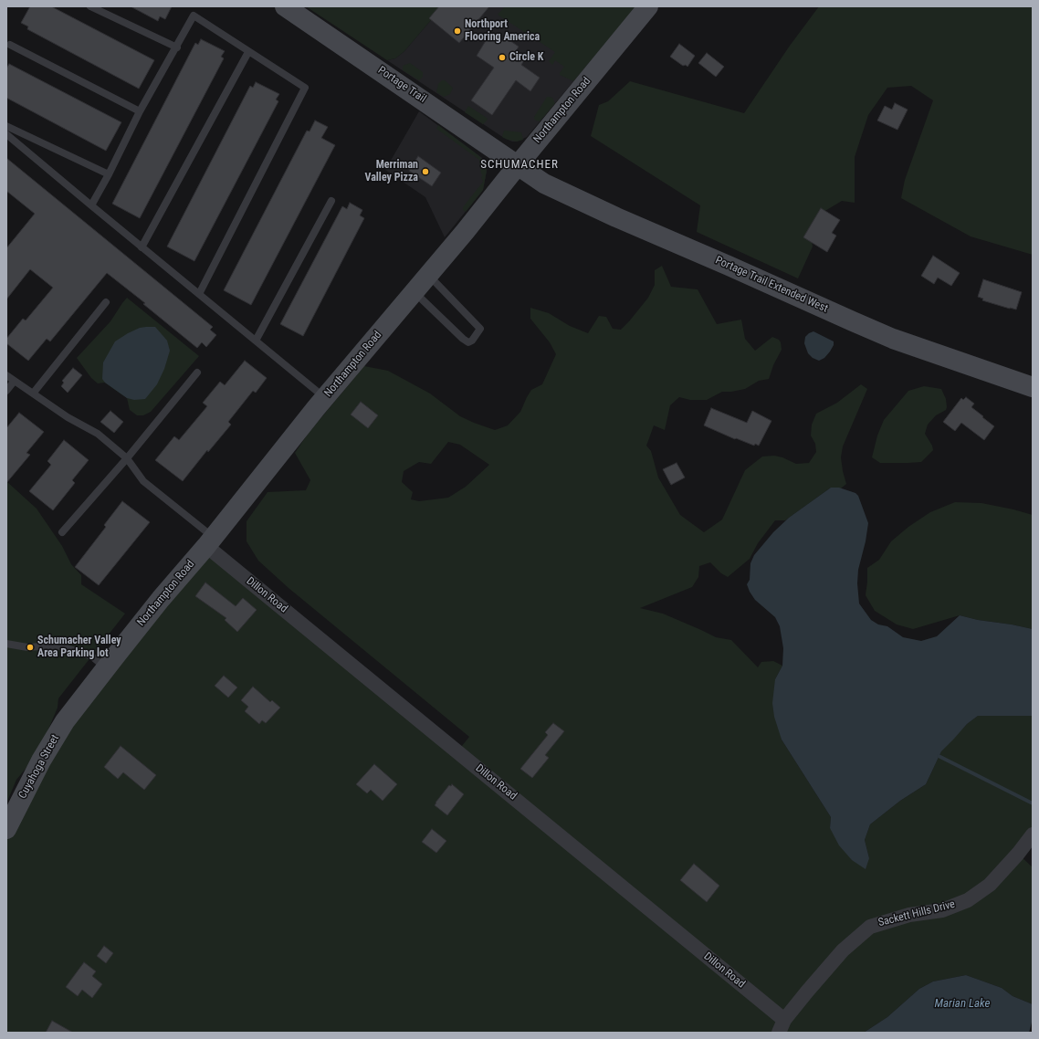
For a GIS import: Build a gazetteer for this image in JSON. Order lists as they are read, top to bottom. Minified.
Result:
{"streets":{"street":["Portage Trail","Northampton Road","Portage Trail Extended West","Dillon Road","Cuyahoga Street","Sackett Hills Drive"]},"crossings":[["Portage Trail","Northampton Road"],["Portage Trail","Portage Trail Extended West"],["Northampton Road","Portage Trail Extended West"],["Northampton Road","Dillon Road"],["Northampton Road","Cuyahoga Street"],["Dillon Road","Sackett Hills Drive"]],"districts":["SCHUMACHER"],"water":["Marian Lake"],"places":["Northport Flooring America","Circle K","Merriman Valley Pizza","Schumacher Valley Area Parking lot"]}
